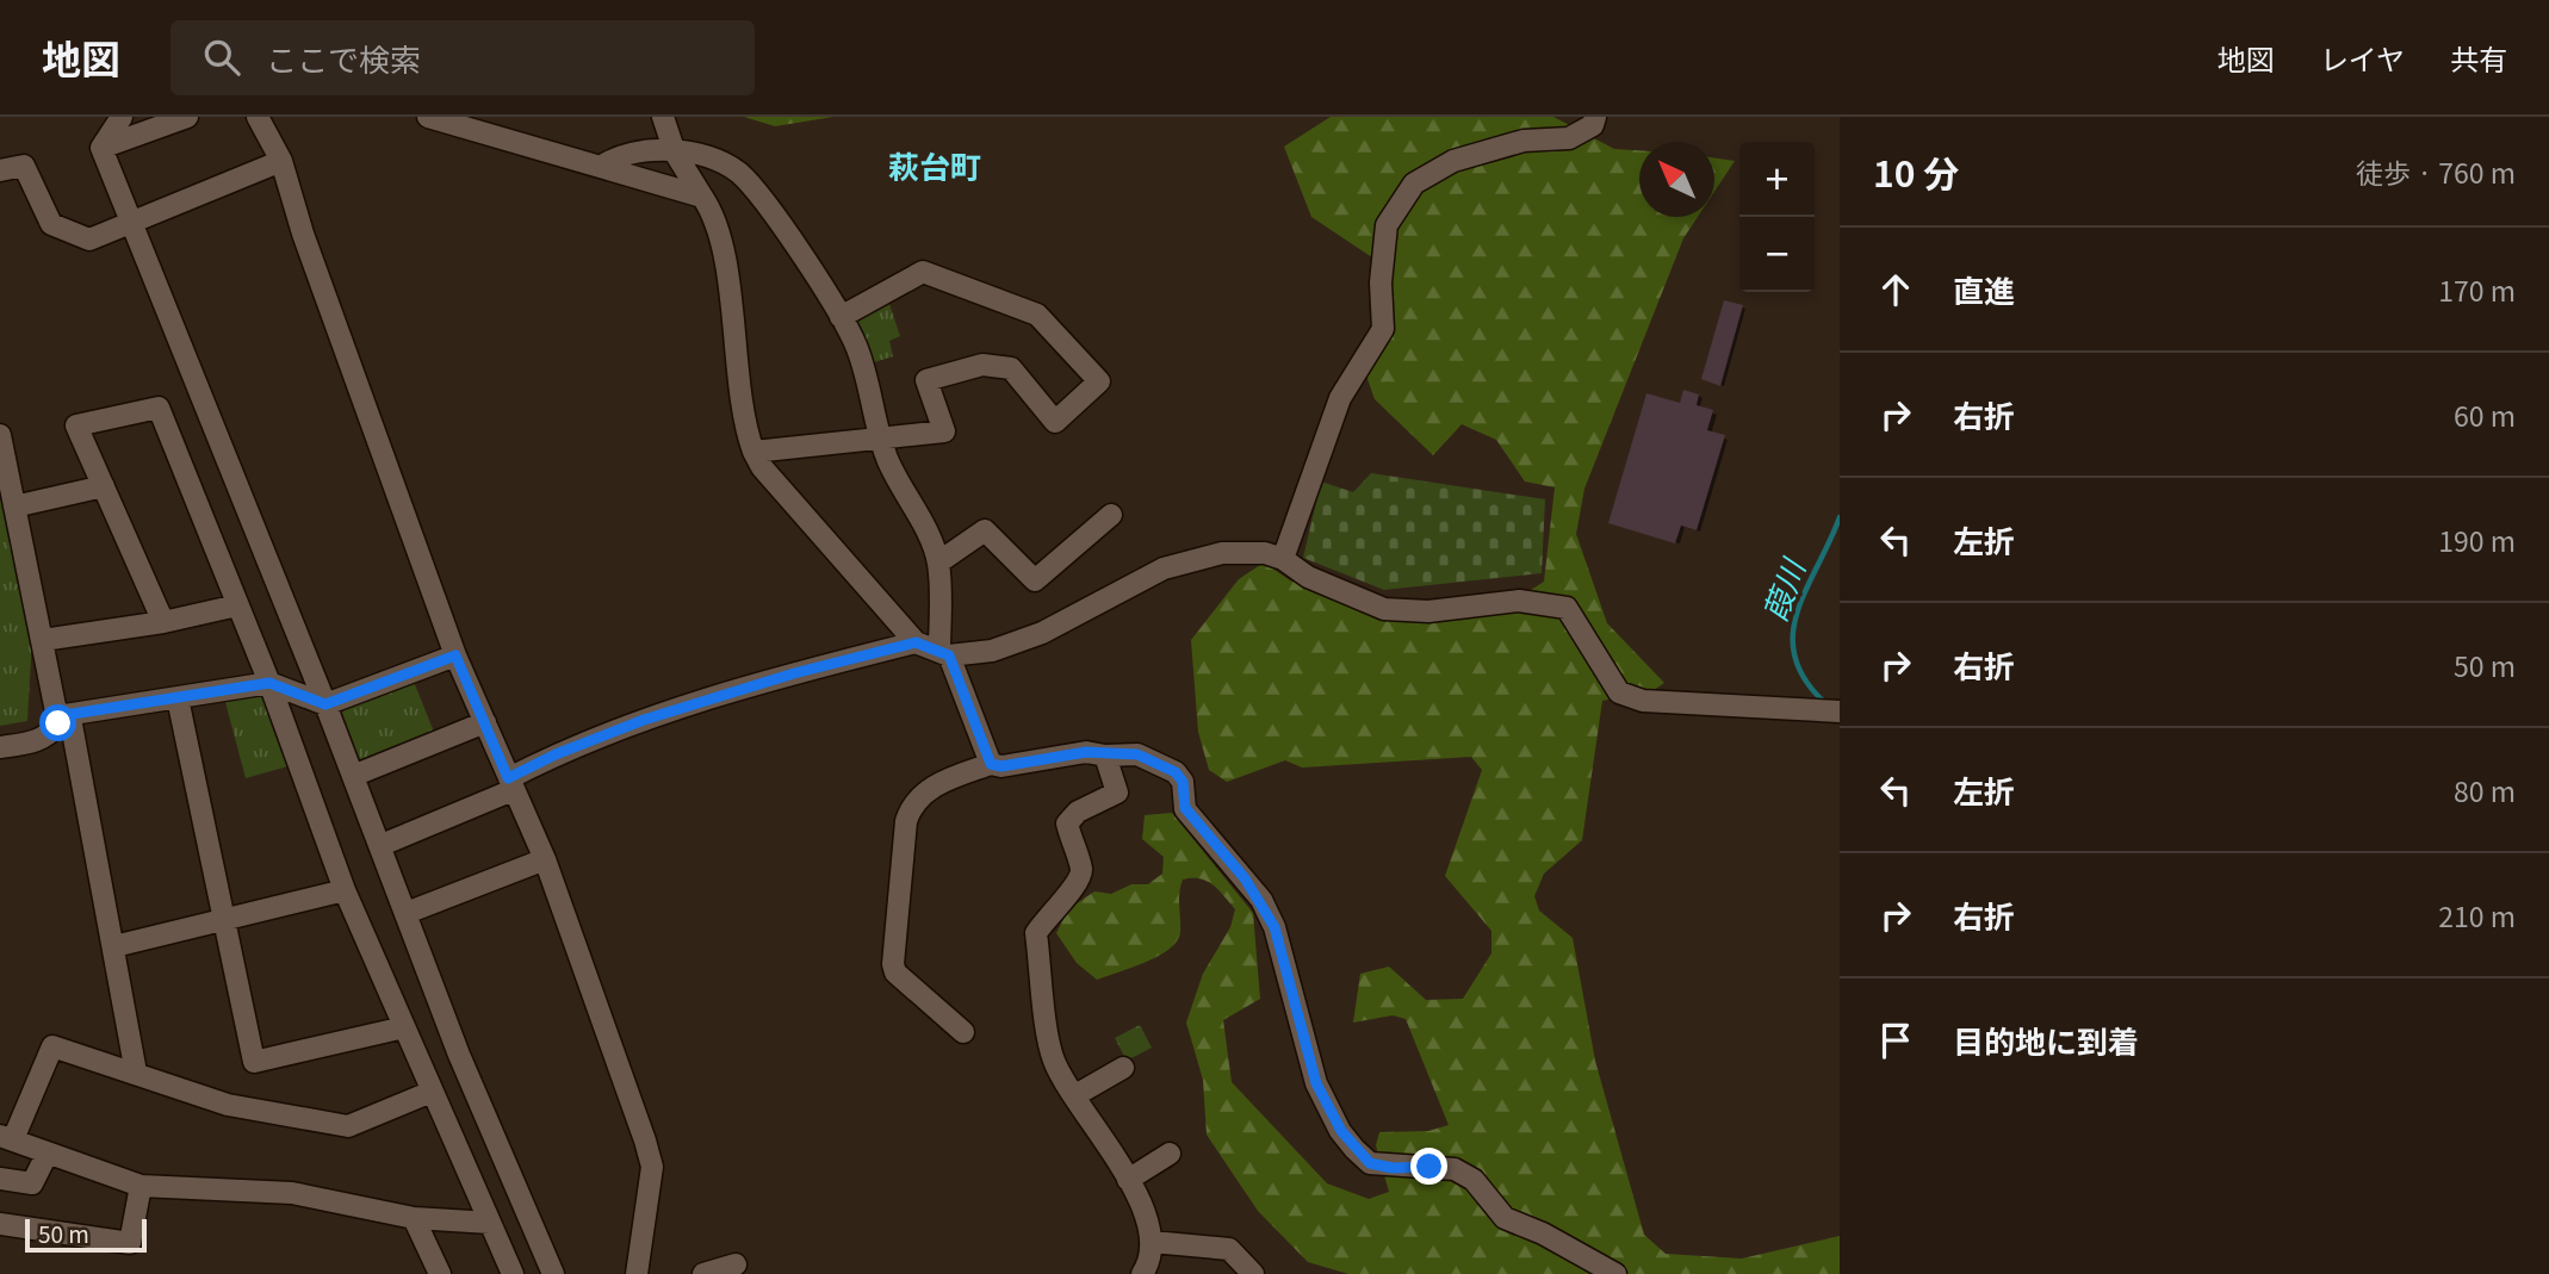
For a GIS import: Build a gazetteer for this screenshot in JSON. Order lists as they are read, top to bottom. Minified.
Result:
{"districts":["萩台町"],"water":["葭川"],"scale_bar":"50 m","north":"top left","page":{"header":"地図","search":"ここで検索","nav":["地図","レイヤ","共有"],"heading":["10 分","徒歩 · 760 m"],"map_buttons":["+","−"],"list":[["直進","170 m"],["右折","60 m"],["左折","190 m"],["右折","50 m"],["左折","80 m"],["右折","210 m"],"目的地に到着"],"scale":"50 m"}}
